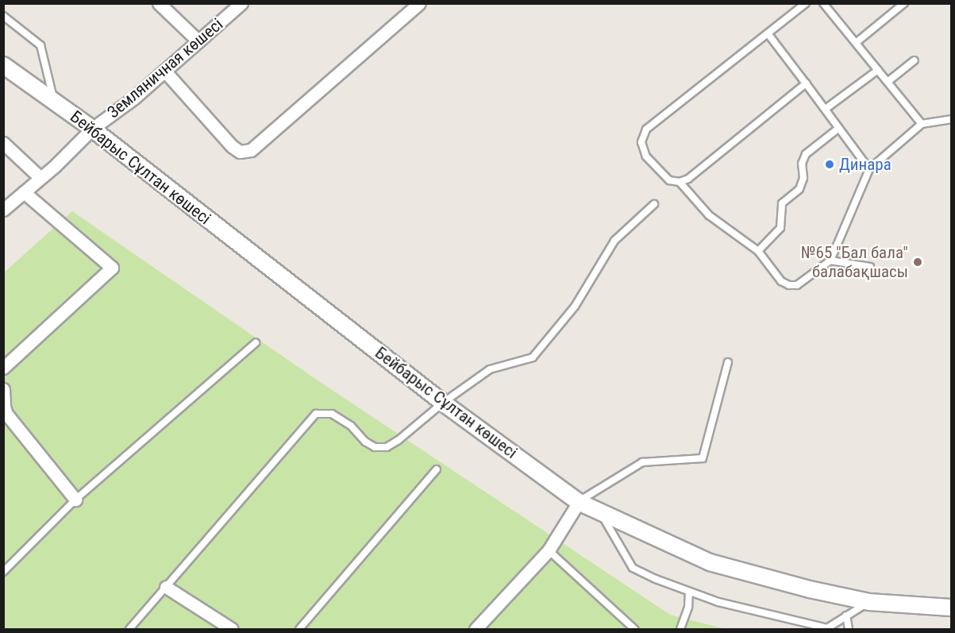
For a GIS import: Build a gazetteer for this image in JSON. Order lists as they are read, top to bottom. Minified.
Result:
{"streets":{"street":["Земляничная көшесі","Бейбарыс Сұлтан көшесі"]},"crossings":[["Земляничная көшесі","Бейбарыс Сұлтан көшесі"]],"places":["Динара","№65 \"Бал бала\" балабақшасы"]}
